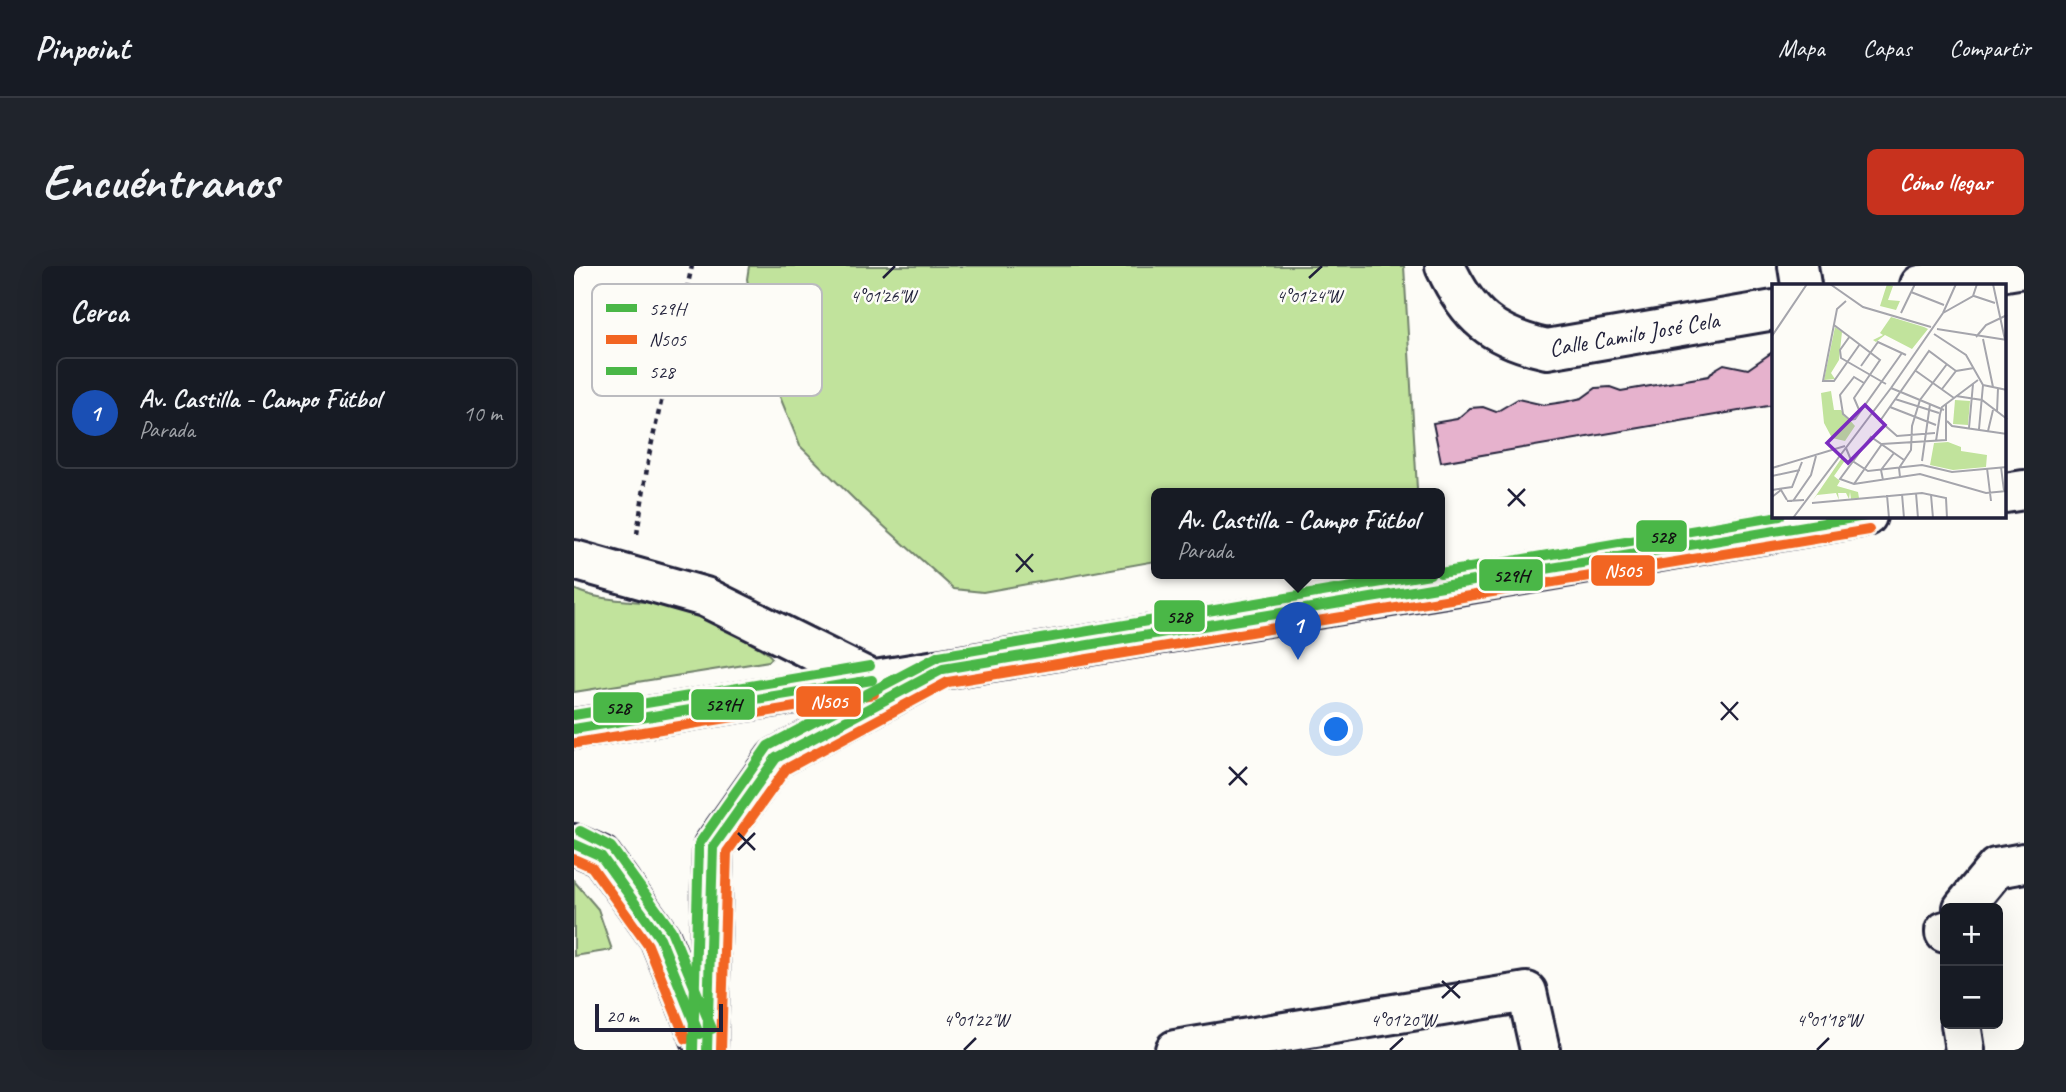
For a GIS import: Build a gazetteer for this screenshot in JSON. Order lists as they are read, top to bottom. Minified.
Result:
{"streets":{"street":["Calle Camilo José Cela"]},"lines":["transit line 528","transit line 529H","transit line N505"],"legend":["529H","N505","528"],"scale_bar":"20 m","page":{"header":"Pinpoint","nav":["Mapa","Capas","Compartir"],"buttons":"Cómo llegar","title":"Encuéntranos","heading":"Cerca","list":[{"mark":"1","name":"Av. Castilla - Campo Fútbol","note":"Parada","value":"10 m"}],"popup":["Av. Castilla - Campo Fútbol","Parada"],"pins":"1","map_buttons":["+","−"],"scale":"20 m"},"coordinates":["4°01'26\"W","4°01'24\"W","4°01'22\"W","4°01'20\"W","4°01'18\"W"]}
